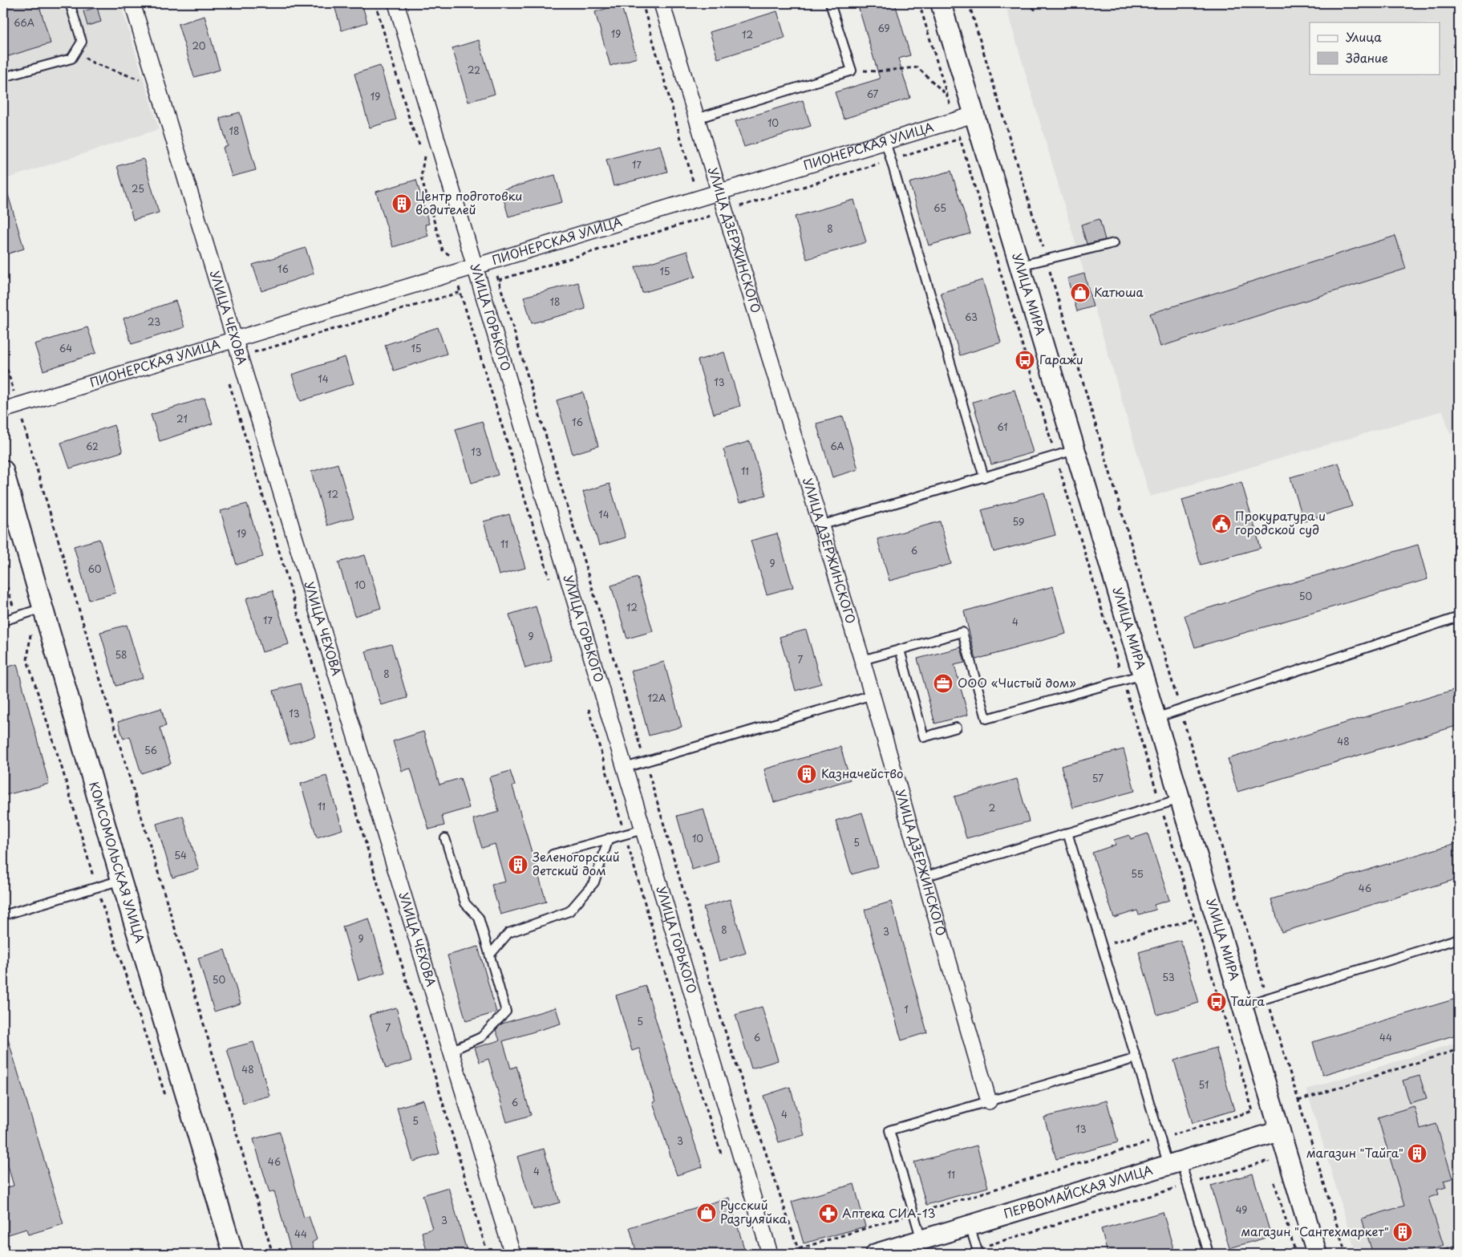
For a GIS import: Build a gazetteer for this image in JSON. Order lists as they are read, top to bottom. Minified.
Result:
{"streets":{"street":["ПИОНЕРСКАЯ УЛИЦА","УЛИЦА ДЗЕРЖИНСКОГО","УЛИЦА МИРА","УЛИЦА ГОРЬКОГО","УЛИЦА ЧЕХОВА","КОМСОМОЛЬСКАЯ УЛИЦА","ПЕРВОМАЙСКАЯ УЛИЦА"]},"crossings":[["ПИОНЕРСКАЯ УЛИЦА","УЛИЦА ДЗЕРЖИНСКОГО"],["ПИОНЕРСКАЯ УЛИЦА","УЛИЦА МИРА"],["ПИОНЕРСКАЯ УЛИЦА","УЛИЦА ГОРЬКОГО"],["ПИОНЕРСКАЯ УЛИЦА","УЛИЦА ЧЕХОВА"],["УЛИЦА МИРА","ПЕРВОМАЙСКАЯ УЛИЦА"]],"places":{"building":["Центр подготовки водителей","Казначейство","Зеленогорский детский дом","магазин \"Тайга\"","магазин \"Сантехмаркет\""],"shop":["Катюша","Русский Разгуляйка"],"bus stop":["Гаражи","Тайга"],"public building":["Прокуратура и городской суд"],"office":["ООО «Чистый дом»"],"pharmacy":["Аптека СИА-13"]},"house_numbers":["66А","69","19","12","20","22","67","19","10","18","17","25","65","8","16","15","18","63","23","64","15","14","13","21","16","61","62","6А","13","11","12","14","59","19","11","6","9","60","10","50","12","17","4","9","58","7","8","12А","13","48","56","57","11","2","10","5","54","55","46","8","3","9","53","50","1","5","7","6","44","48","51","6","4","5","13","3","46","4","11","49","3","44"],"legend":["Улица","Здание"]}
